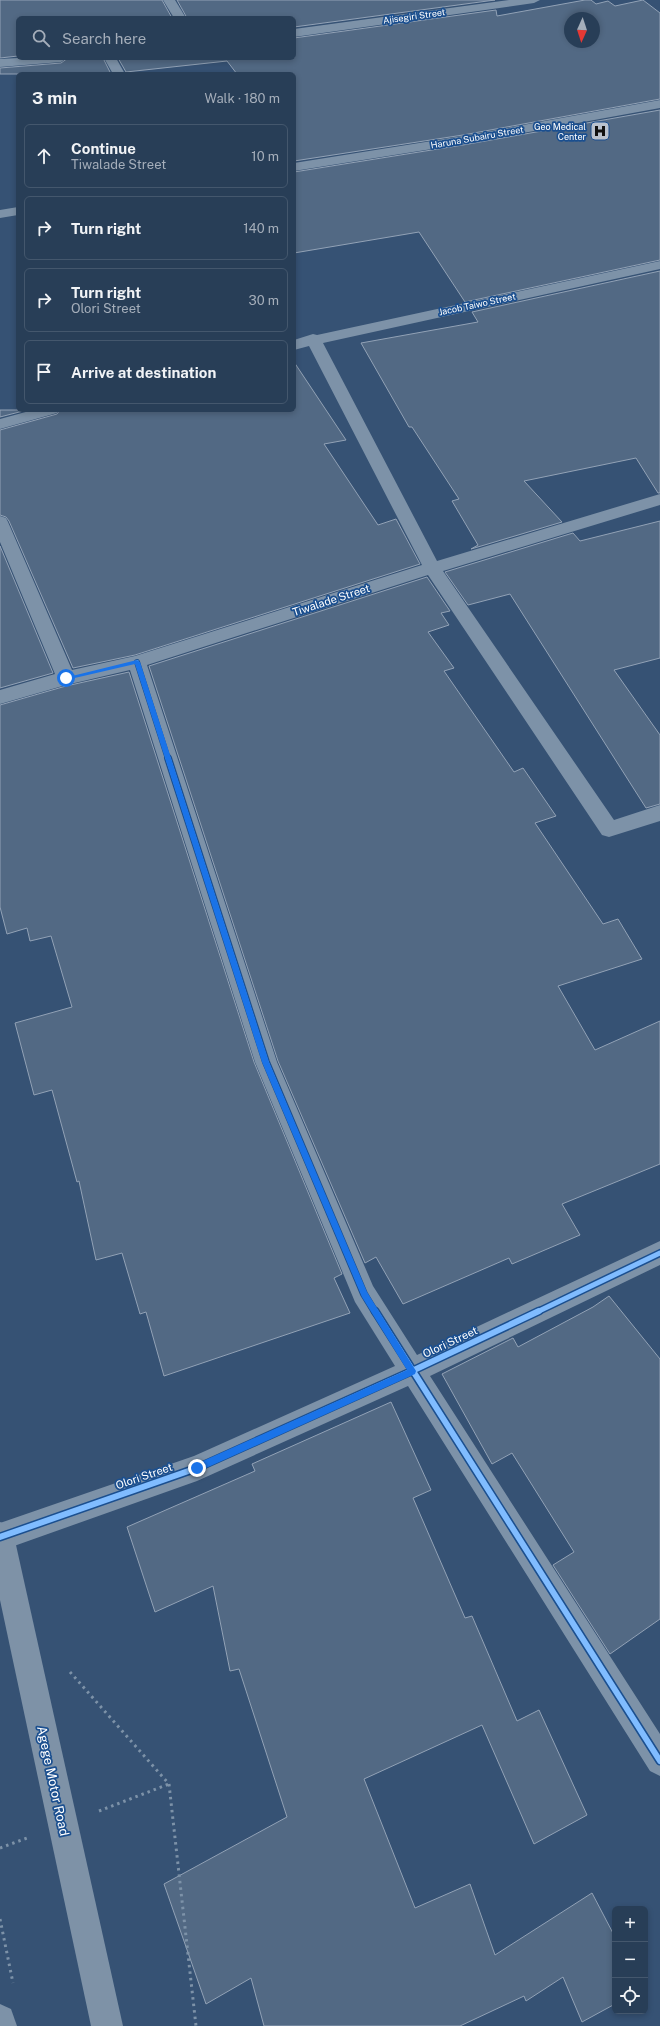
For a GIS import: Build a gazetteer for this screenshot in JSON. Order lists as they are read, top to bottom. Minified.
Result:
{"streets":{"highway":["Agege Motor Road"],"street":["Ajisegiri Street","Haruna Subairu Street","Jacob Taiwo Street","Tiwalade Street","Olori Street"]},"crossings":[["Olori Street","Agege Motor Road"]],"places":{"hospital":["Geo Medical Center"]},"north":"bottom","page":{"search":"Search here","heading":["3 min","Walk · 180 m"],"list":[["Continue","Tiwalade Street","10 m"],["Turn right","140 m"],["Turn right","Olori Street","30 m"],"Arrive at destination"],"map_buttons":["+","−"]}}
